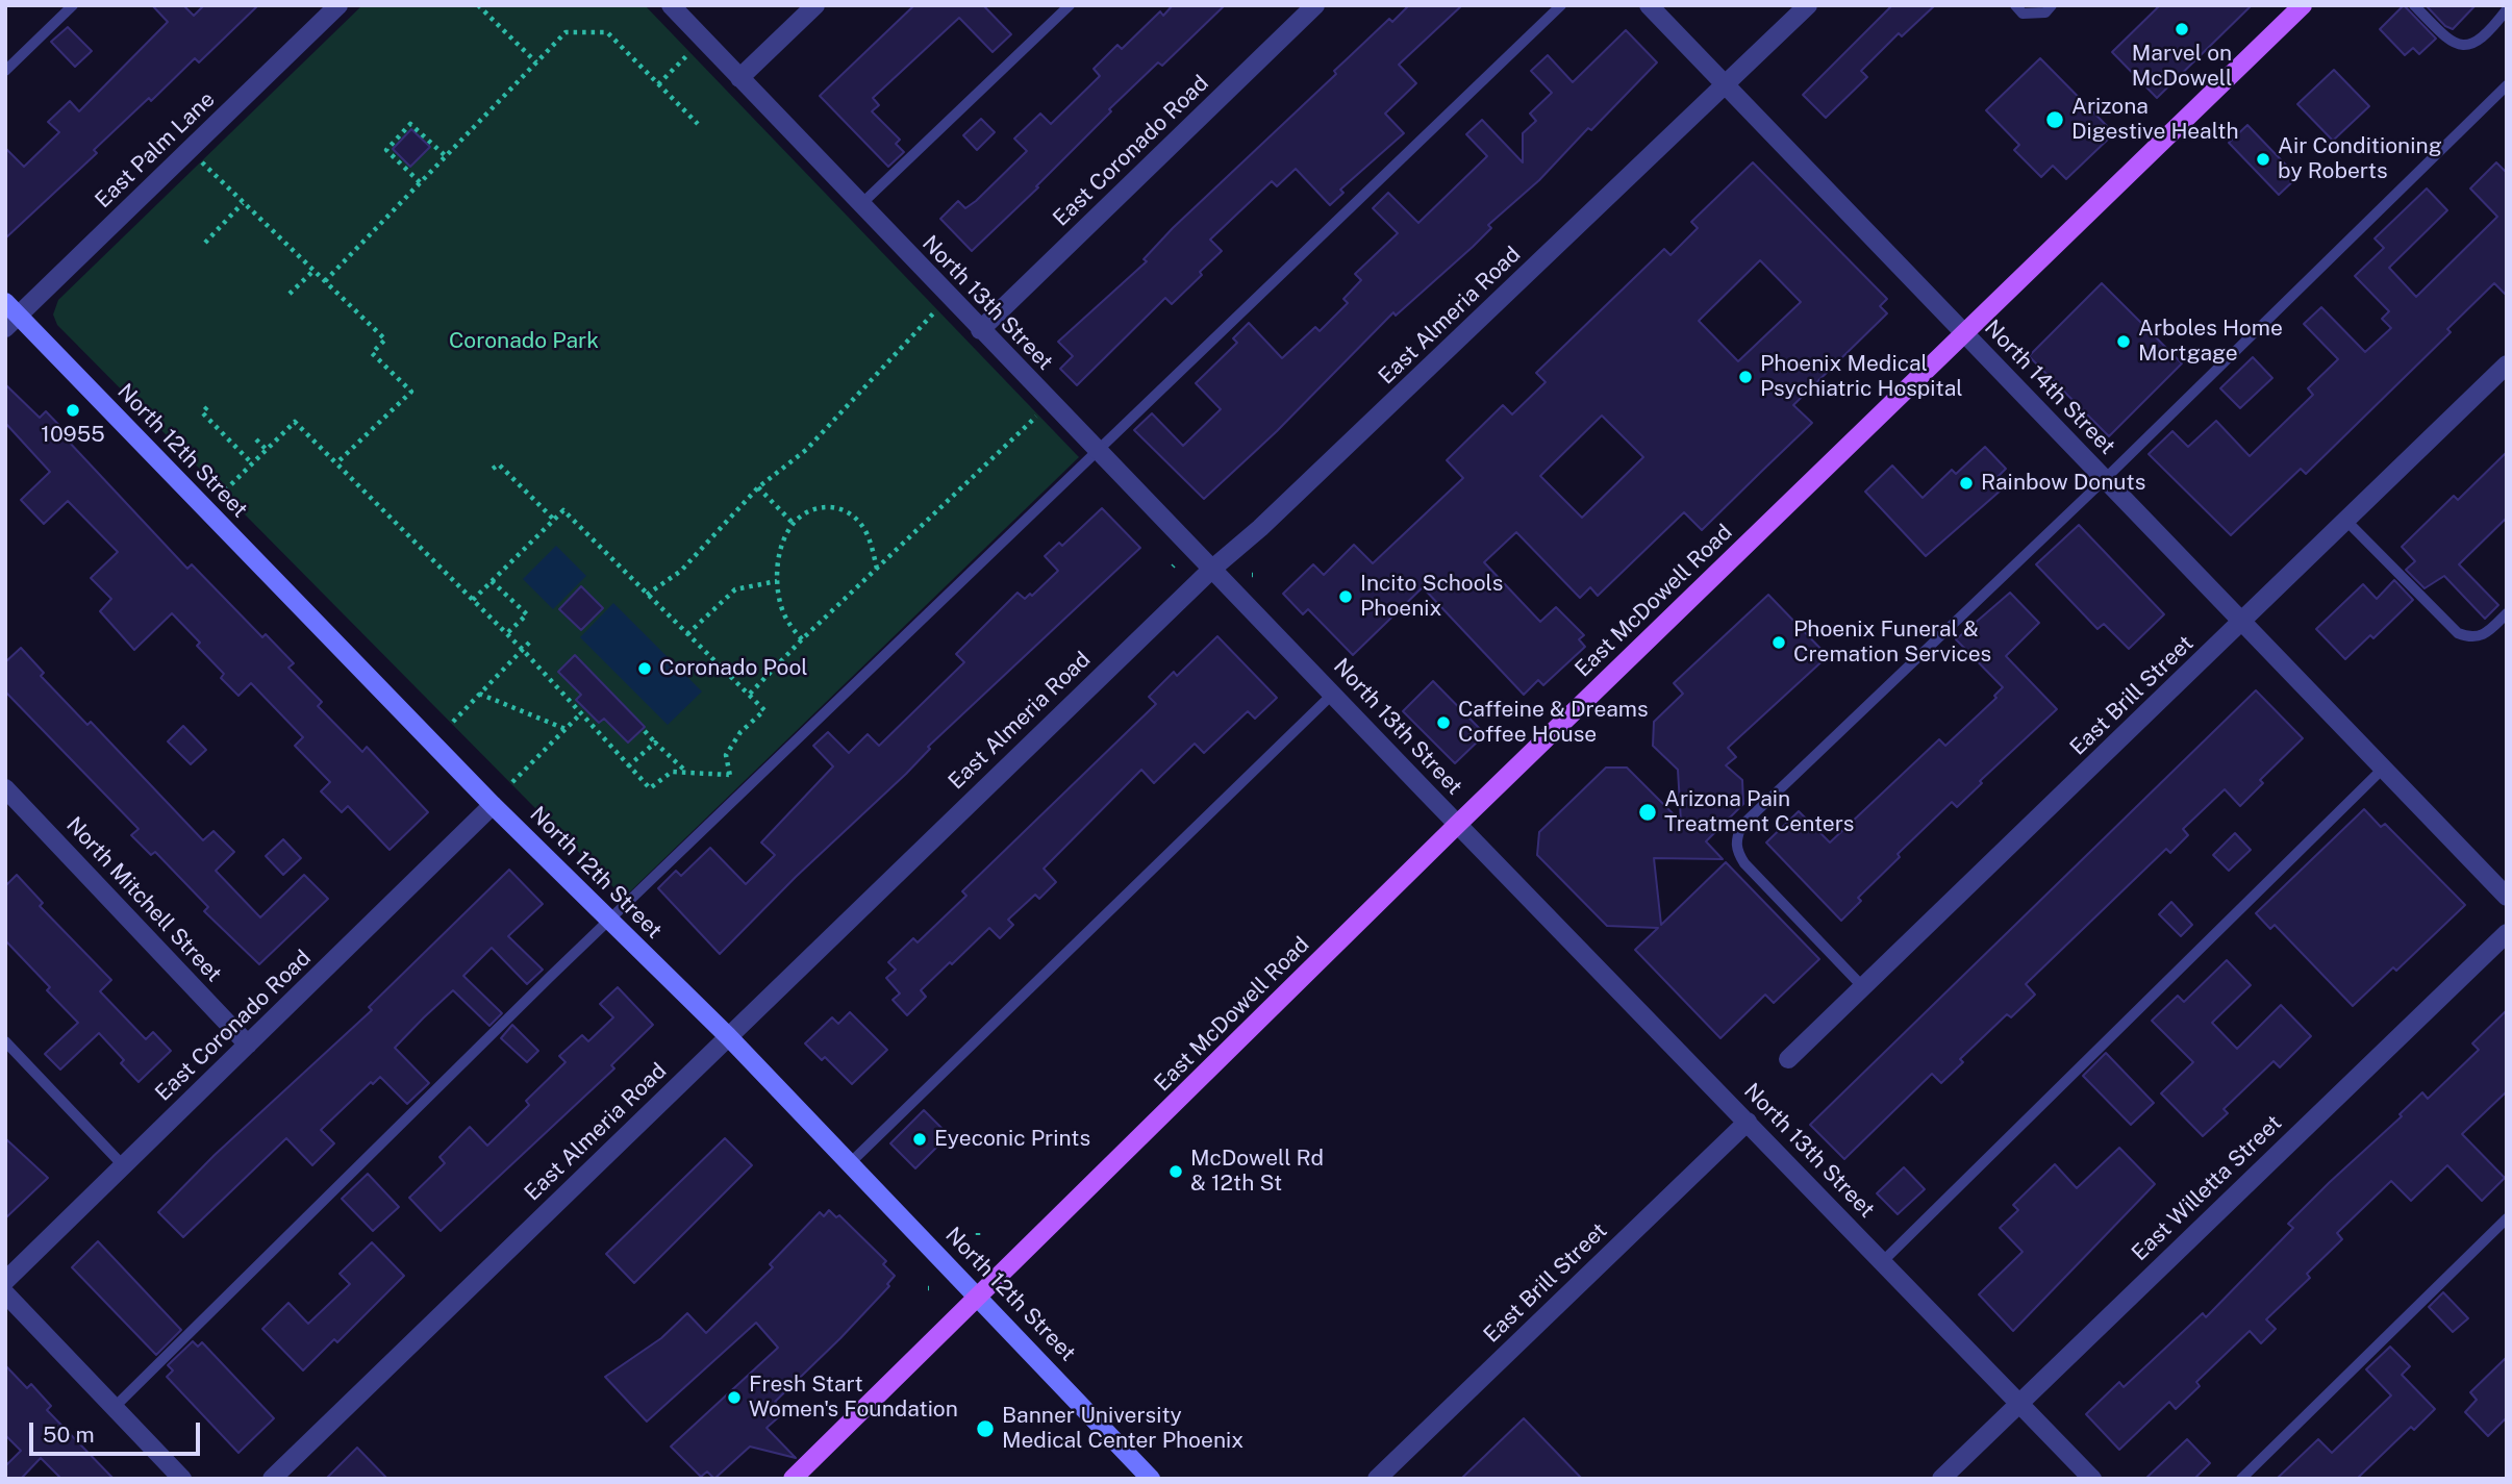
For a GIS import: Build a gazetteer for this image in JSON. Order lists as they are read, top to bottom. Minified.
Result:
{"streets":{"main road":["East McDowell Road"],"street":["East Palm Lane","East Coronado Road","North 13th Street","East Almeria Road","North 14th Street","North 12th Street","East Brill Street","North Mitchell Street","East Willetta Street"]},"crossings":[["East Palm Lane","North 12th Street"],["East Coronado Road","North 13th Street"],["East Coronado Road","North 12th Street"],["East Coronado Road","North Mitchell Street"],["North 13th Street","East Almeria Road"],["North 13th Street","East McDowell Road"],["North 13th Street","East Brill Street"],["North 13th Street","East Willetta Street"],["East Almeria Road","North 14th Street"],["East Almeria Road","North 12th Street"],["North 14th Street","East McDowell Road"],["North 14th Street","East Brill Street"],["North 12th Street","East McDowell Road"]],"parks":["Coronado Park"],"places":["Marvel on McDowell","Arizona Digestive Health","Air Conditioning by Roberts","Arboles Home Mortgage","Phoenix Medical Psychiatric Hospital","10955","Rainbow Donuts","Incito Schools Phoenix","Phoenix Funeral & Cremation Services","Coronado Pool","Caffeine & Dreams Coffee House","Arizona Pain Treatment Centers","Eyeconic Prints","McDowell Rd & 12th St","Fresh Start Women's Foundation","Banner University Medical Center Phoenix"],"scale_bar":"50 m"}
